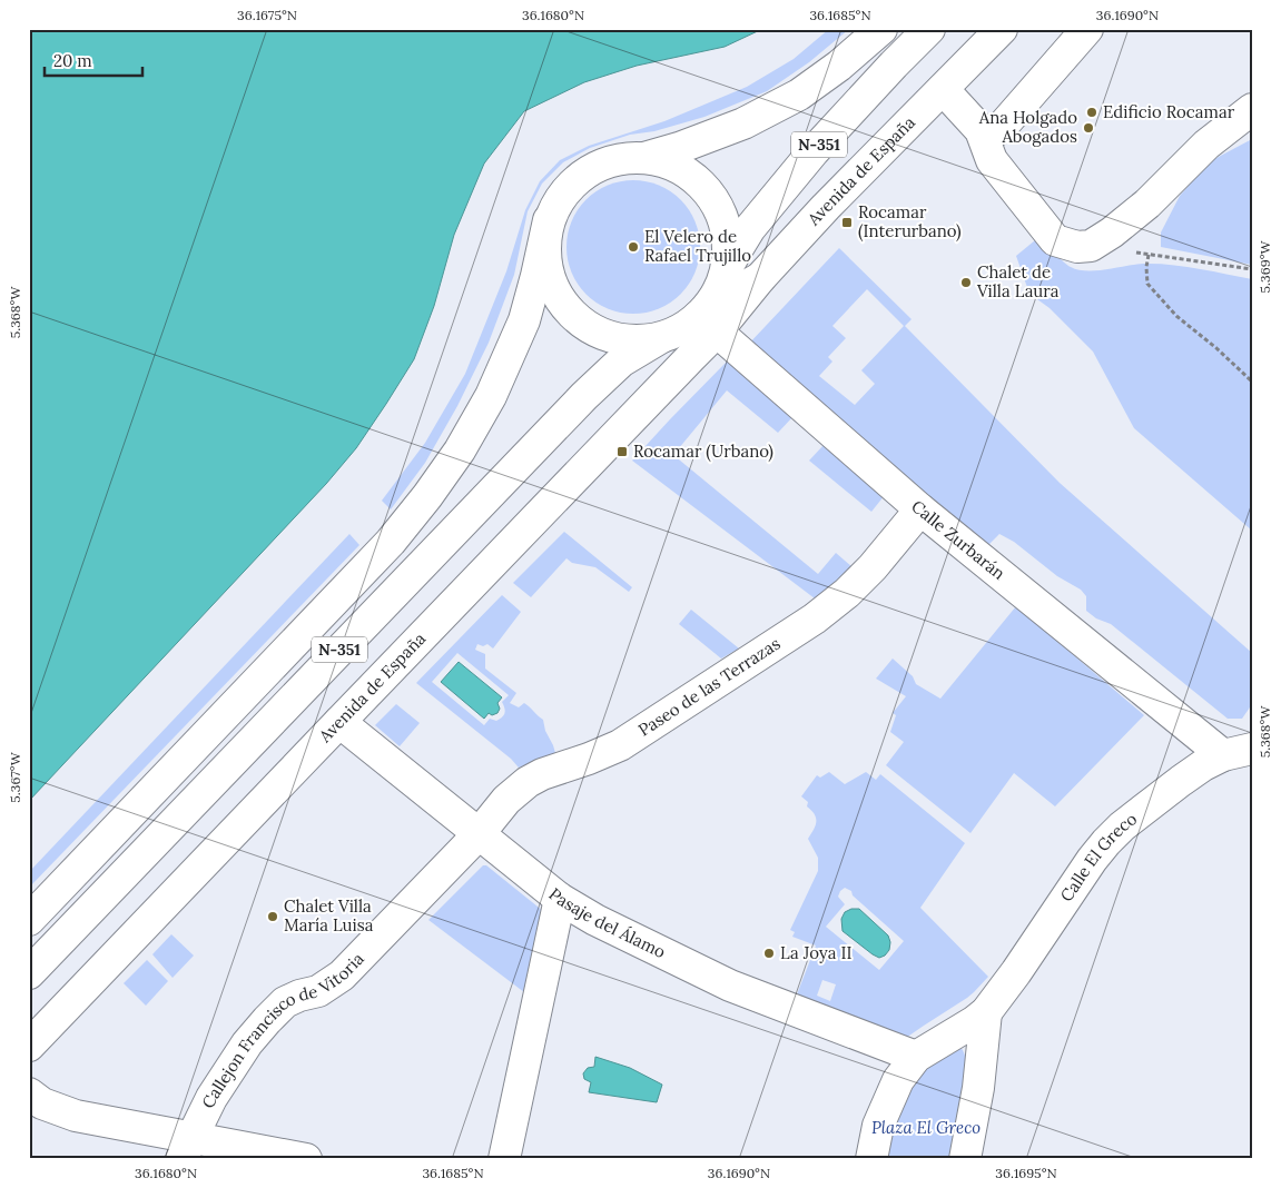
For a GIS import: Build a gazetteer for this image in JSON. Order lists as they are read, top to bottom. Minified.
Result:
{"streets":{"main road":["N-351","Avenida de España","Calle Zurbarán","Paseo de las Terrazas","Calle El Greco","Pasaje del Álamo","Callejon Francisco de Vitoria"]},"crossings":[["N-351","Avenida de España"],["N-351","Calle Zurbarán"],["Avenida de España","Calle Zurbarán"],["Avenida de España","Pasaje del Álamo"],["Calle Zurbarán","Paseo de las Terrazas"],["Calle Zurbarán","Calle El Greco"],["Paseo de las Terrazas","Pasaje del Álamo"],["Paseo de las Terrazas","Callejon Francisco de Vitoria"],["Calle El Greco","Pasaje del Álamo"],["Pasaje del Álamo","Callejon Francisco de Vitoria"]],"parks":["Plaza El Greco"],"places":{"other":["Edificio Rocamar","Ana Holgado Abogados","El Velero de Rafael Trujillo","Chalet de Villa Laura","Chalet Villa María Luisa","La Joya II"],"transit":["Rocamar (Interurbano)","Rocamar (Urbano)"]},"scale_bar":"20 m","coordinates":["36.1675°N","36.1680°N","36.1685°N","36.1690°N","5.369°W","5.368°W","5.367°W","36.1695°N"]}
